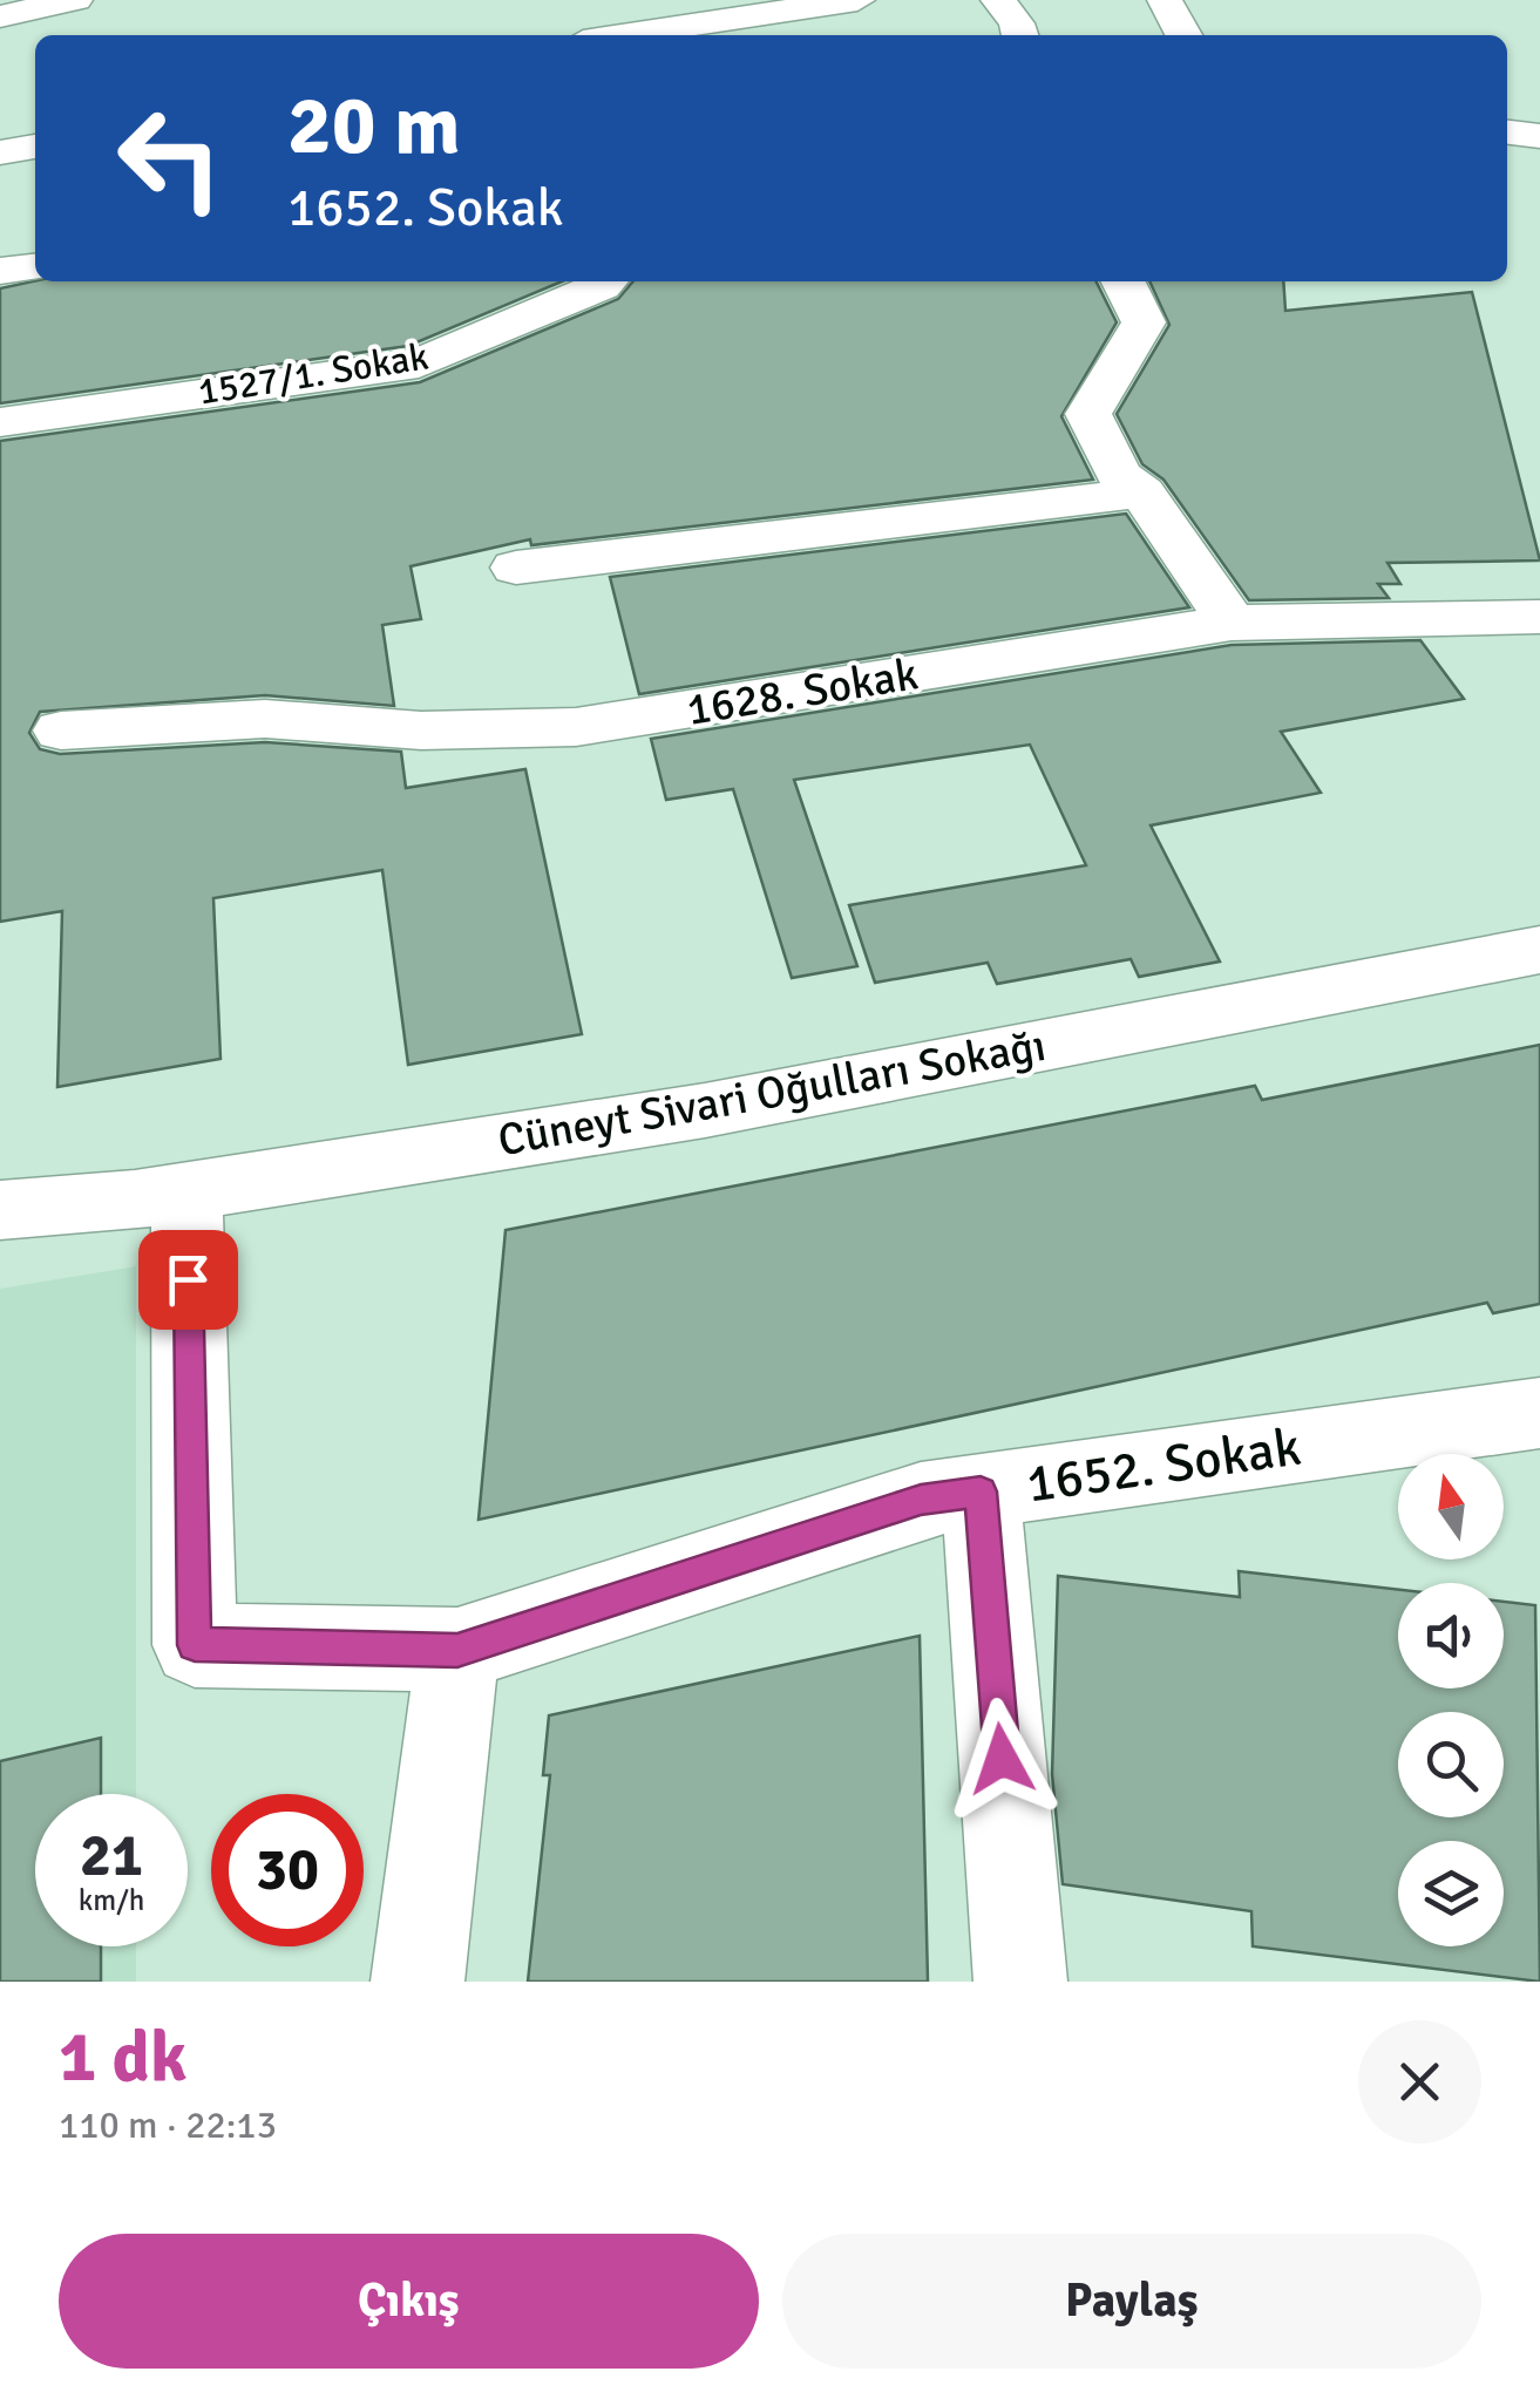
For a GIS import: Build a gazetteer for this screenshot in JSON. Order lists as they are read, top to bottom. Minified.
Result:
{"streets":{"street":["1527/1. Sokak","1628. Sokak","Cüneyt Sivari Oğulları Sokağı","1652. Sokak"]},"crossings":[["Cüneyt Sivari Oğulları Sokağı","1652. Sokak"]],"north":"top","page":{"turn":["20 m","1652. Sokak"],"speed":"21 km/h","limit":"30","heading":["1 dk","110 m · 22:13"],"buttons":["Çıkış","Paylaş"]}}
